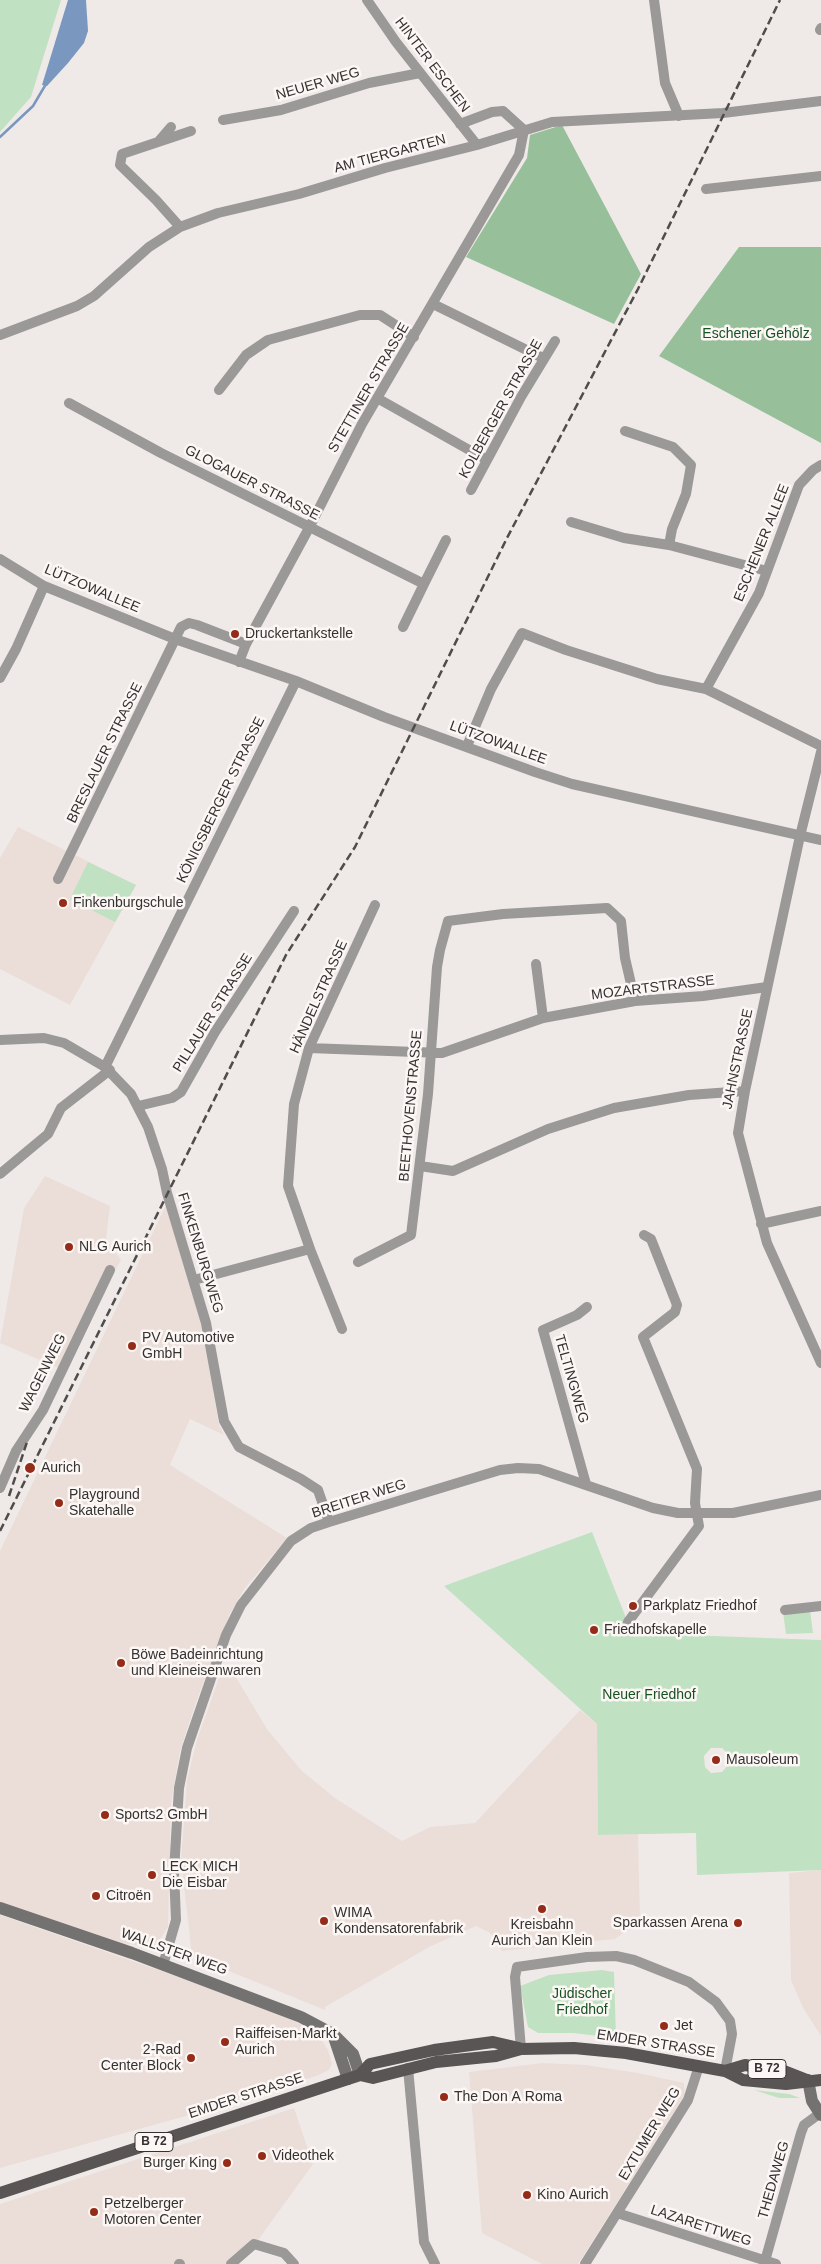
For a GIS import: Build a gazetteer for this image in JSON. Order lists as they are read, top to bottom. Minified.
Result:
{"streets":{"main road":["EMDER STRASSE","B 72"],"street":["HINTER ESCHEN","NEUER WEG","AM TIERGARTEN","STETTINER STRASSE","KOLBERGER STRASSE","GLOGAUER STRASSE","ESCHENER ALLEE","LÜTZOWALLEE","BRESLAUER STRASSE","KÖNIGSBERGER STRASSE","MOZARTSTRASSE","HÄNDELSTRASSE","PILLAUER STRASSE","JAHNSTRASSE","BEETHOVENSTRASSE","FINKENBURGWEG","WAGENWEG","TELTINGWEG","BREITER WEG","WALLSTER WEG","EXTUMER WEG","THEDAWEG","LAZARETTWEG"]},"crossings":[["HINTER ESCHEN","NEUER WEG"],["HINTER ESCHEN","AM TIERGARTEN"],["AM TIERGARTEN","STETTINER STRASSE"],["STETTINER STRASSE","GLOGAUER STRASSE"],["STETTINER STRASSE","LÜTZOWALLEE"],["LÜTZOWALLEE","BRESLAUER STRASSE"],["LÜTZOWALLEE","KÖNIGSBERGER STRASSE"],["LÜTZOWALLEE","JAHNSTRASSE"],["KÖNIGSBERGER STRASSE","FINKENBURGWEG"],["MOZARTSTRASSE","HÄNDELSTRASSE"],["MOZARTSTRASSE","JAHNSTRASSE"],["MOZARTSTRASSE","BEETHOVENSTRASSE"],["PILLAUER STRASSE","FINKENBURGWEG"],["FINKENBURGWEG","BREITER WEG"],["TELTINGWEG","BREITER WEG"],["BREITER WEG","WALLSTER WEG"],["WALLSTER WEG","EMDER STRASSE"],["EMDER STRASSE","EXTUMER WEG"],["EXTUMER WEG","LAZARETTWEG"],["THEDAWEG","LAZARETTWEG"]],"parks":["Eschener Gehölz","Neuer Friedhof","Jüdischer Friedhof"],"places":["Druckertankstelle","Finkenburgschule","NLG Aurich","PV Automotive GmbH","Aurich","Playground Skatehalle","Parkplatz Friedhof","Friedhofskapelle","Böwe Badeinrichtung und Kleineisenwaren","Mausoleum","Sports2 GmbH","LECK MICH Die Eisbar","Citroën","Kreisbahn Aurich Jan Klein","WIMA Kondensatorenfabrik","Sparkassen Arena","Jet","Raiffeisen-Markt Aurich","2-Rad Center Block","The Don A Roma","Videothek","Burger King","Kino Aurich","Petzelberger Motoren Center"]}
